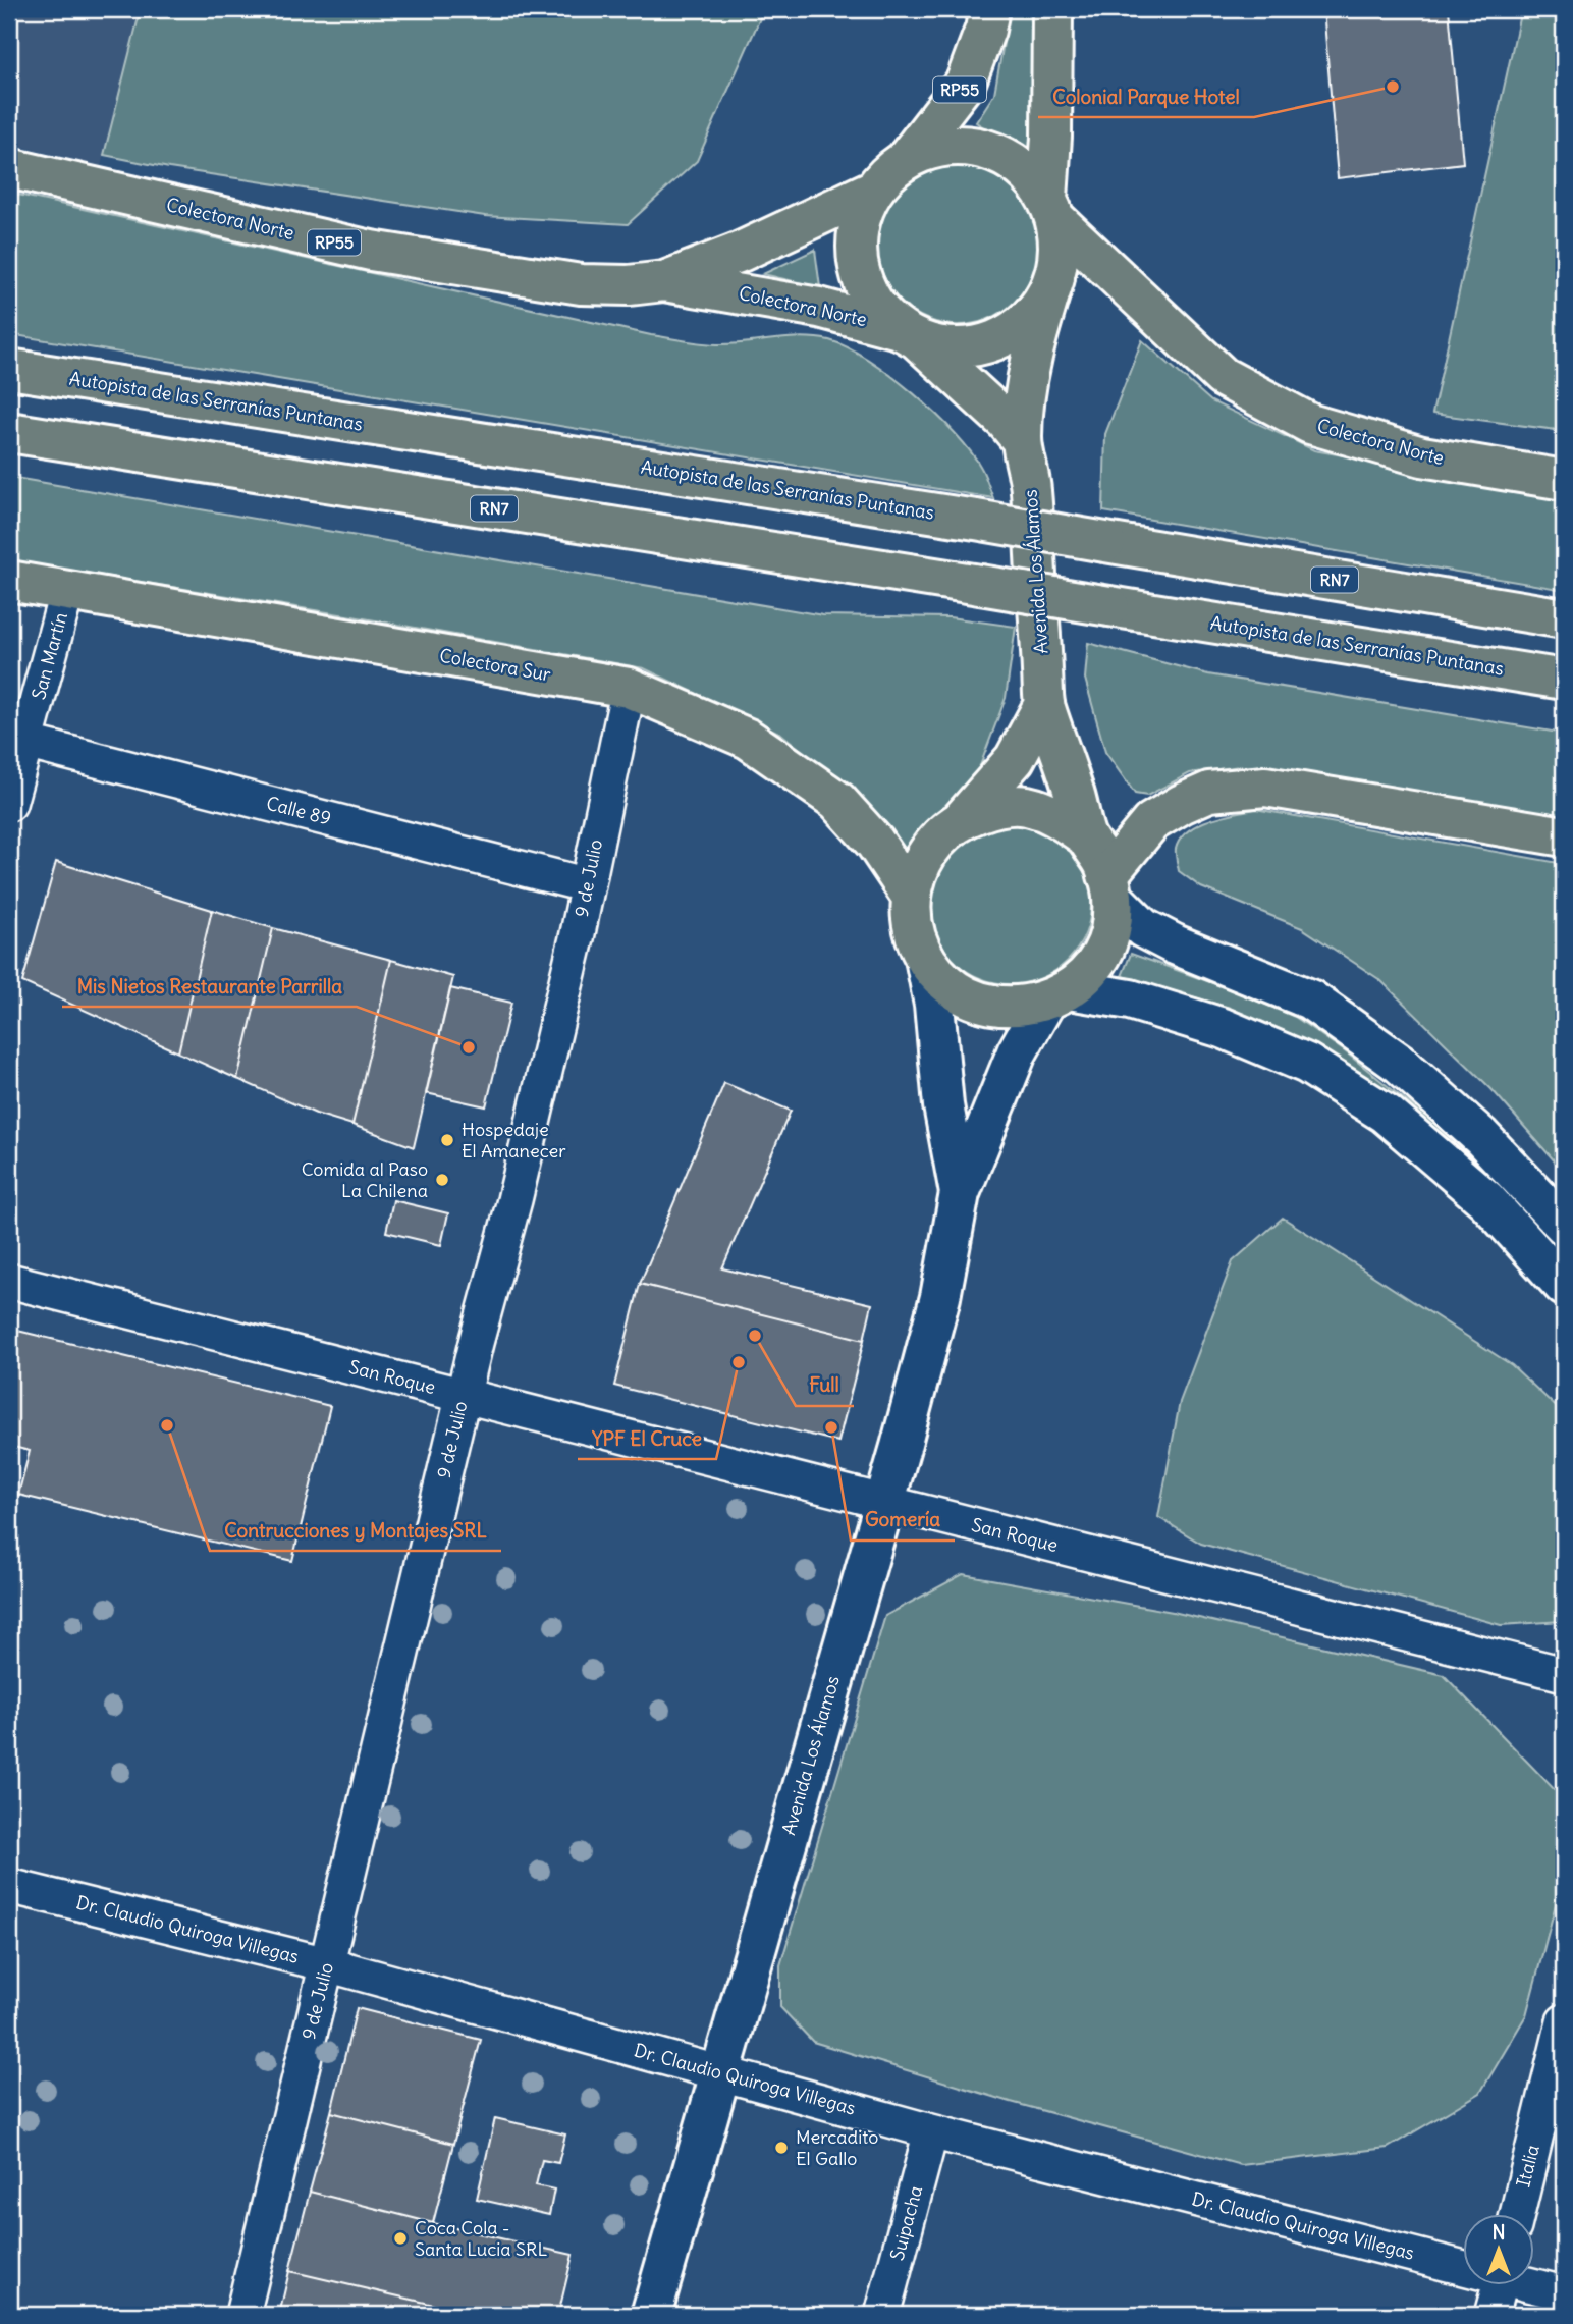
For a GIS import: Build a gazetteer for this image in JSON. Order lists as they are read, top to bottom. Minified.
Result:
{"streets":{"main road":["RP55","Colectora Norte","Autopista de las Serranías Puntanas","RN7","Avenida Los Álamos","Colectora Sur"],"street":["San Martín","Calle 89","9 de Julio","San Roque","Dr. Claudio Quiroga Villegas","Italia","Suipacha"]},"crossings":[["RP55","Colectora Norte"],["RP55","Avenida Los Álamos"],["Colectora Norte","Avenida Los Álamos"],["Avenida Los Álamos","Colectora Sur"],["Avenida Los Álamos","San Roque"],["Avenida Los Álamos","Dr. Claudio Quiroga Villegas"],["San Martín","Colectora Sur"],["San Martín","Calle 89"],["Colectora Sur","9 de Julio"],["Calle 89","9 de Julio"],["9 de Julio","San Roque"],["9 de Julio","Dr. Claudio Quiroga Villegas"],["Dr. Claudio Quiroga Villegas","Suipacha"]],"places":["Colonial Parque Hotel","Mis Nietos Restaurante Parrilla","Hospedaje El Amanecer","Comida al Paso La Chilena","Full","YPF El Cruce","Contrucciones y Montajes SRL","Gomería","Mercadito El Gallo","Coca Cola - Santa Lucia SRL"],"north":"top"}
